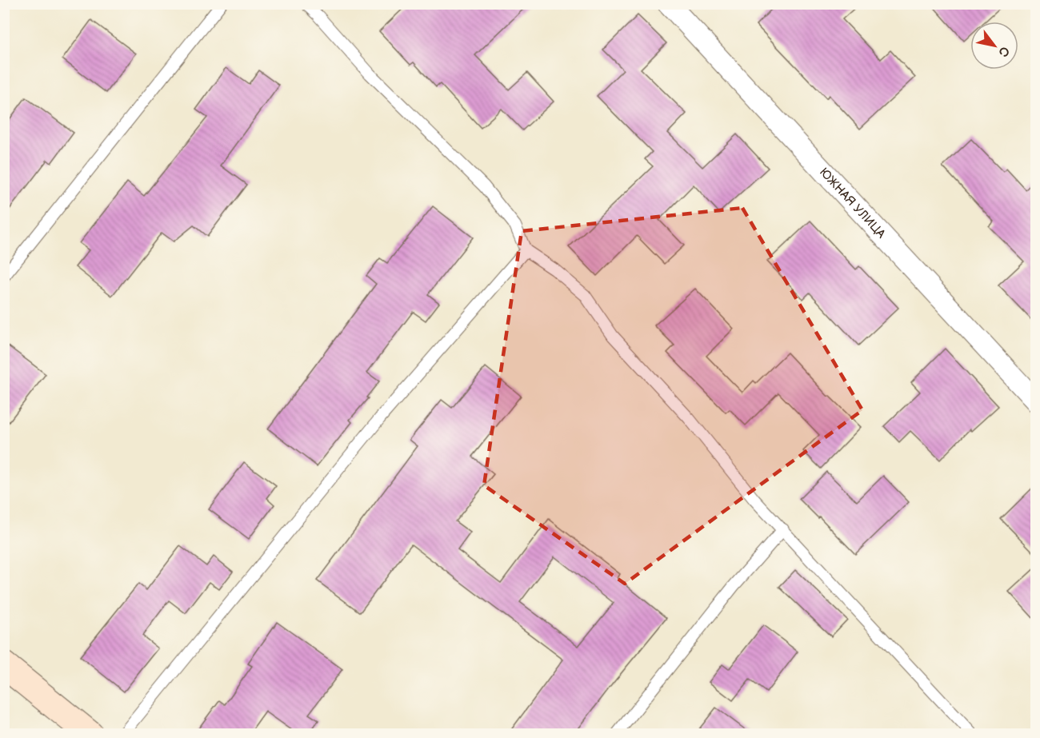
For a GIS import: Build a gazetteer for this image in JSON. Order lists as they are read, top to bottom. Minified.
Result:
{"streets":{"street":["ЮЖНАЯ УЛИЦА"]},"north":"bottom right"}
